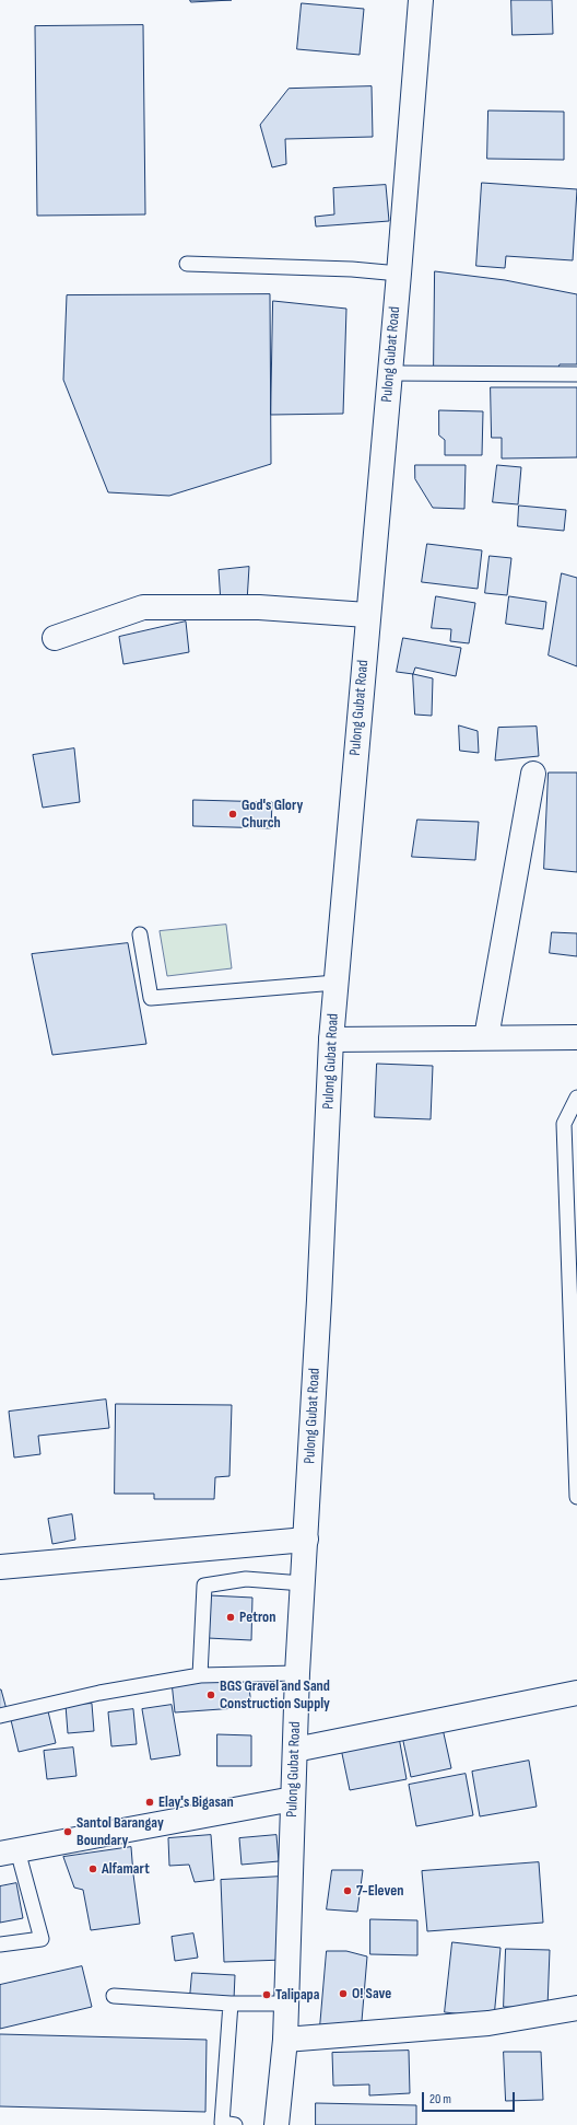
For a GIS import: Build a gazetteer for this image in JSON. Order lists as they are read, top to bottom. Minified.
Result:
{"streets":{"main road":["Pulong Gubat Road"]},"places":["God's Glory Church","Petron","BGS Gravel and Sand Construction Supply","Elay's Bigasan","Santol Barangay Boundary","Alfamart","7-Eleven","O! Save","Talipapa"],"scale_bar":"20 m"}
